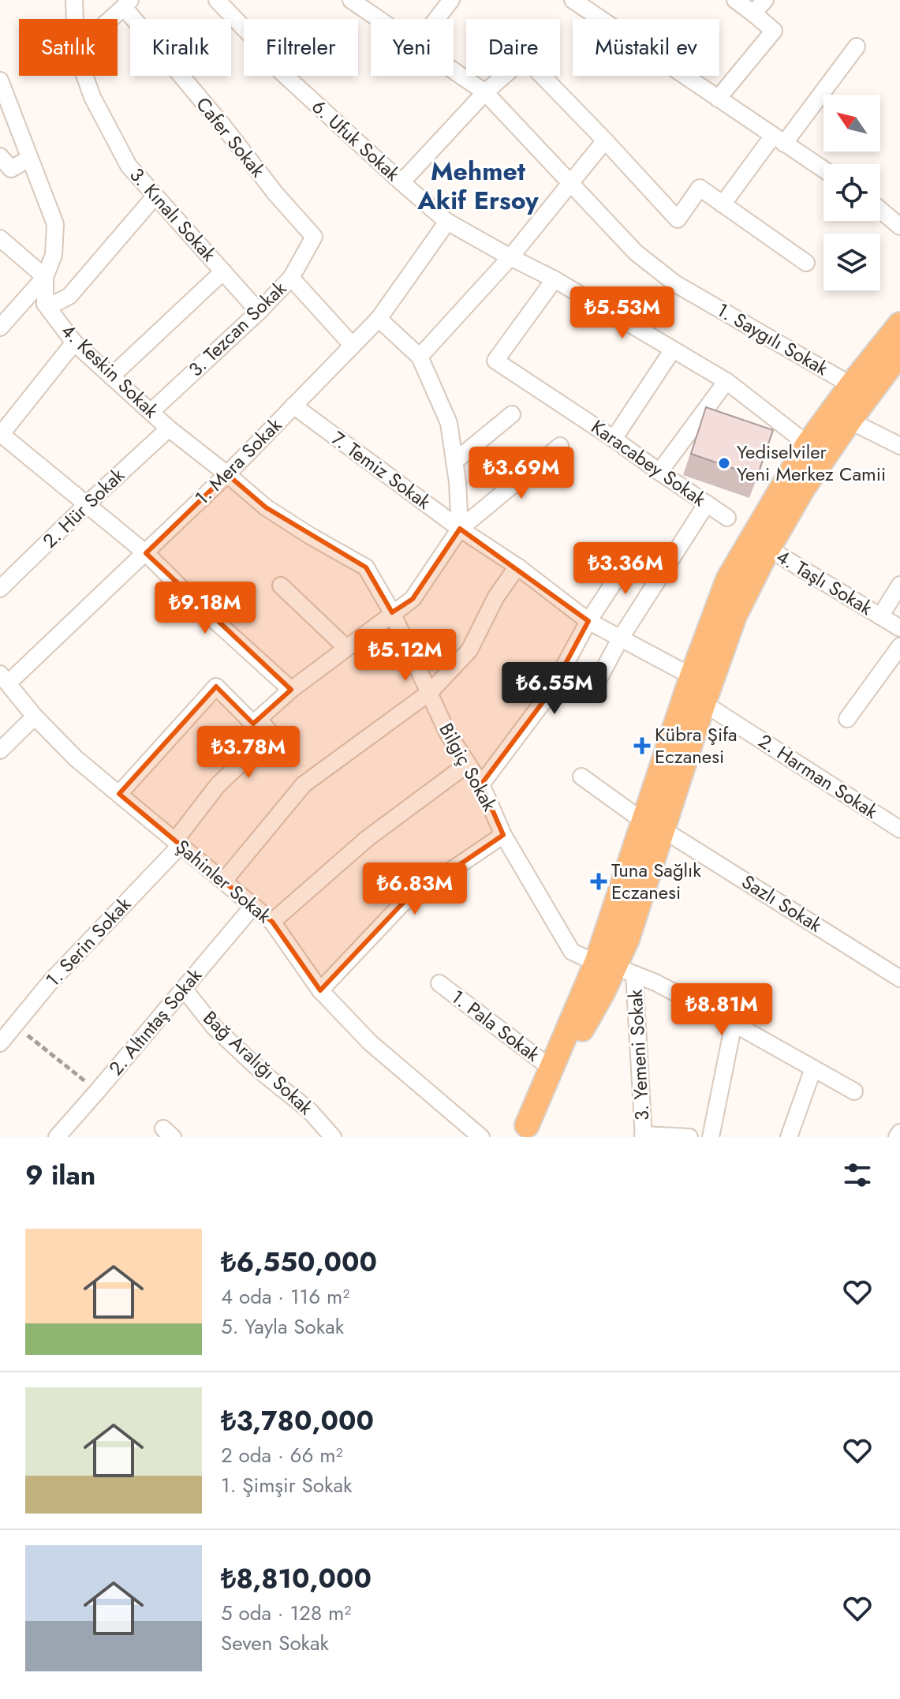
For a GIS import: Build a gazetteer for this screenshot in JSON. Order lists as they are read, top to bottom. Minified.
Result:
{"streets":{"street":["Cafer Sokak","6. Ufuk Sokak","3. Kınalı Sokak","3. Tezcan Sokak","1. Saygılı Sokak","4. Keskin Sokak","1. Mera Sokak","Karacabey Sokak","7. Temiz Sokak","2. Hür Sokak","4. Taşlı Sokak","Bilgiç Sokak","2. Harman Sokak","Şahinler Sokak","Sazlı Sokak","1. Serin Sokak","2. Altıntaş Sokak","1. Pala Sokak","3. Yemeni Sokak","Bağ Aralığı Sokak"]},"crossings":[["Cafer Sokak","3. Tezcan Sokak"],["6. Ufuk Sokak","1. Mera Sokak"],["6. Ufuk Sokak","Karacabey Sokak"],["3. Kınalı Sokak","3. Tezcan Sokak"],["3. Tezcan Sokak","4. Keskin Sokak"],["4. Keskin Sokak","2. Hür Sokak"],["4. Keskin Sokak","Bilgiç Sokak"],["1. Mera Sokak","7. Temiz Sokak"],["1. Mera Sokak","Bilgiç Sokak"],["1. Mera Sokak","Şahinler Sokak"],["2. Hür Sokak","Bilgiç Sokak"],["Bilgiç Sokak","3. Yemeni Sokak"],["Şahinler Sokak","1. Serin Sokak"],["Şahinler Sokak","2. Altıntaş Sokak"],["2. Altıntaş Sokak","Bağ Aralığı Sokak"]],"districts":["Mehmet Akif Ersoy"],"places":{"other":["Yediselviler Yeni Merkez Camii"],"health":["Kübra Şifa Eczanesi","Tuna Sağlık Eczanesi"]},"north":"top left","page":{"chip":["Satılık","Kiralık","Filtreler","Yeni","Daire","Müstakil ev"],"price":["₺5.53M","₺3.69M","₺3.36M","₺9.18M","₺5.12M","₺6.55M","₺3.78M","₺6.83M","₺8.81M"],"heading":"9 ilan","list":[{"name":"₺6,550,000","note":"4 oda · 116 m² · 5. Yayla Sokak"},{"name":"₺3,780,000","note":"2 oda · 66 m² · 1. Şimşir Sokak"},{"name":"₺8,810,000","note":"5 oda · 128 m² · Seven Sokak"}]}}
